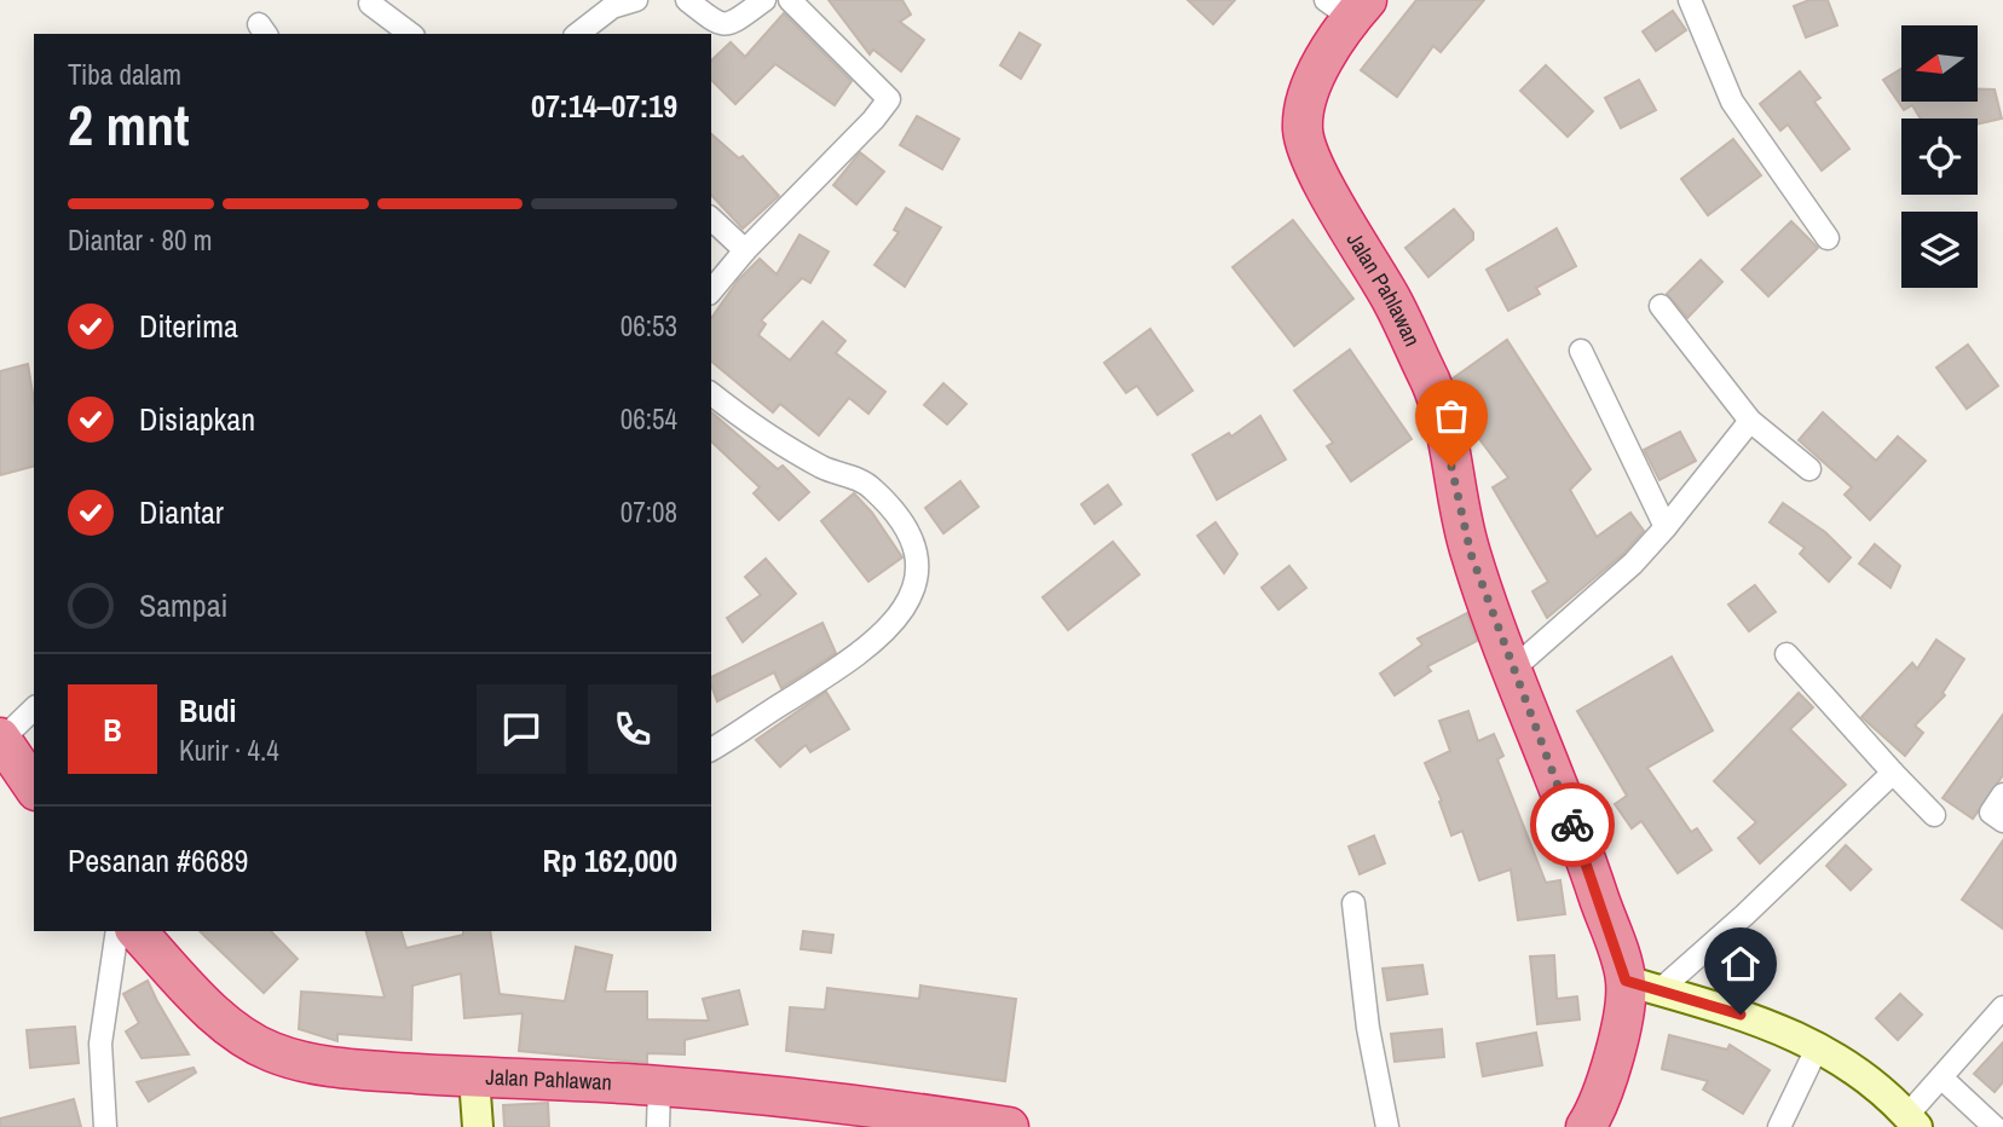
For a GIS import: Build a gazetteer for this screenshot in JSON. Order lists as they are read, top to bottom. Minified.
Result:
{"streets":{"highway":["Jalan Pahlawan"]},"north":"left","page":{"heading":["2 mnt","Tiba dalam","07:14–07:19"],"panel":["Budi","Kurir · 4.4","Pesanan #6689","Rp 162,000"],"bar":"Diantar · 80 m","list":[["Diterima","06:53"],["Disiapkan","06:54"],["Diantar","07:08"],"Sampai"],"round":"B"}}
